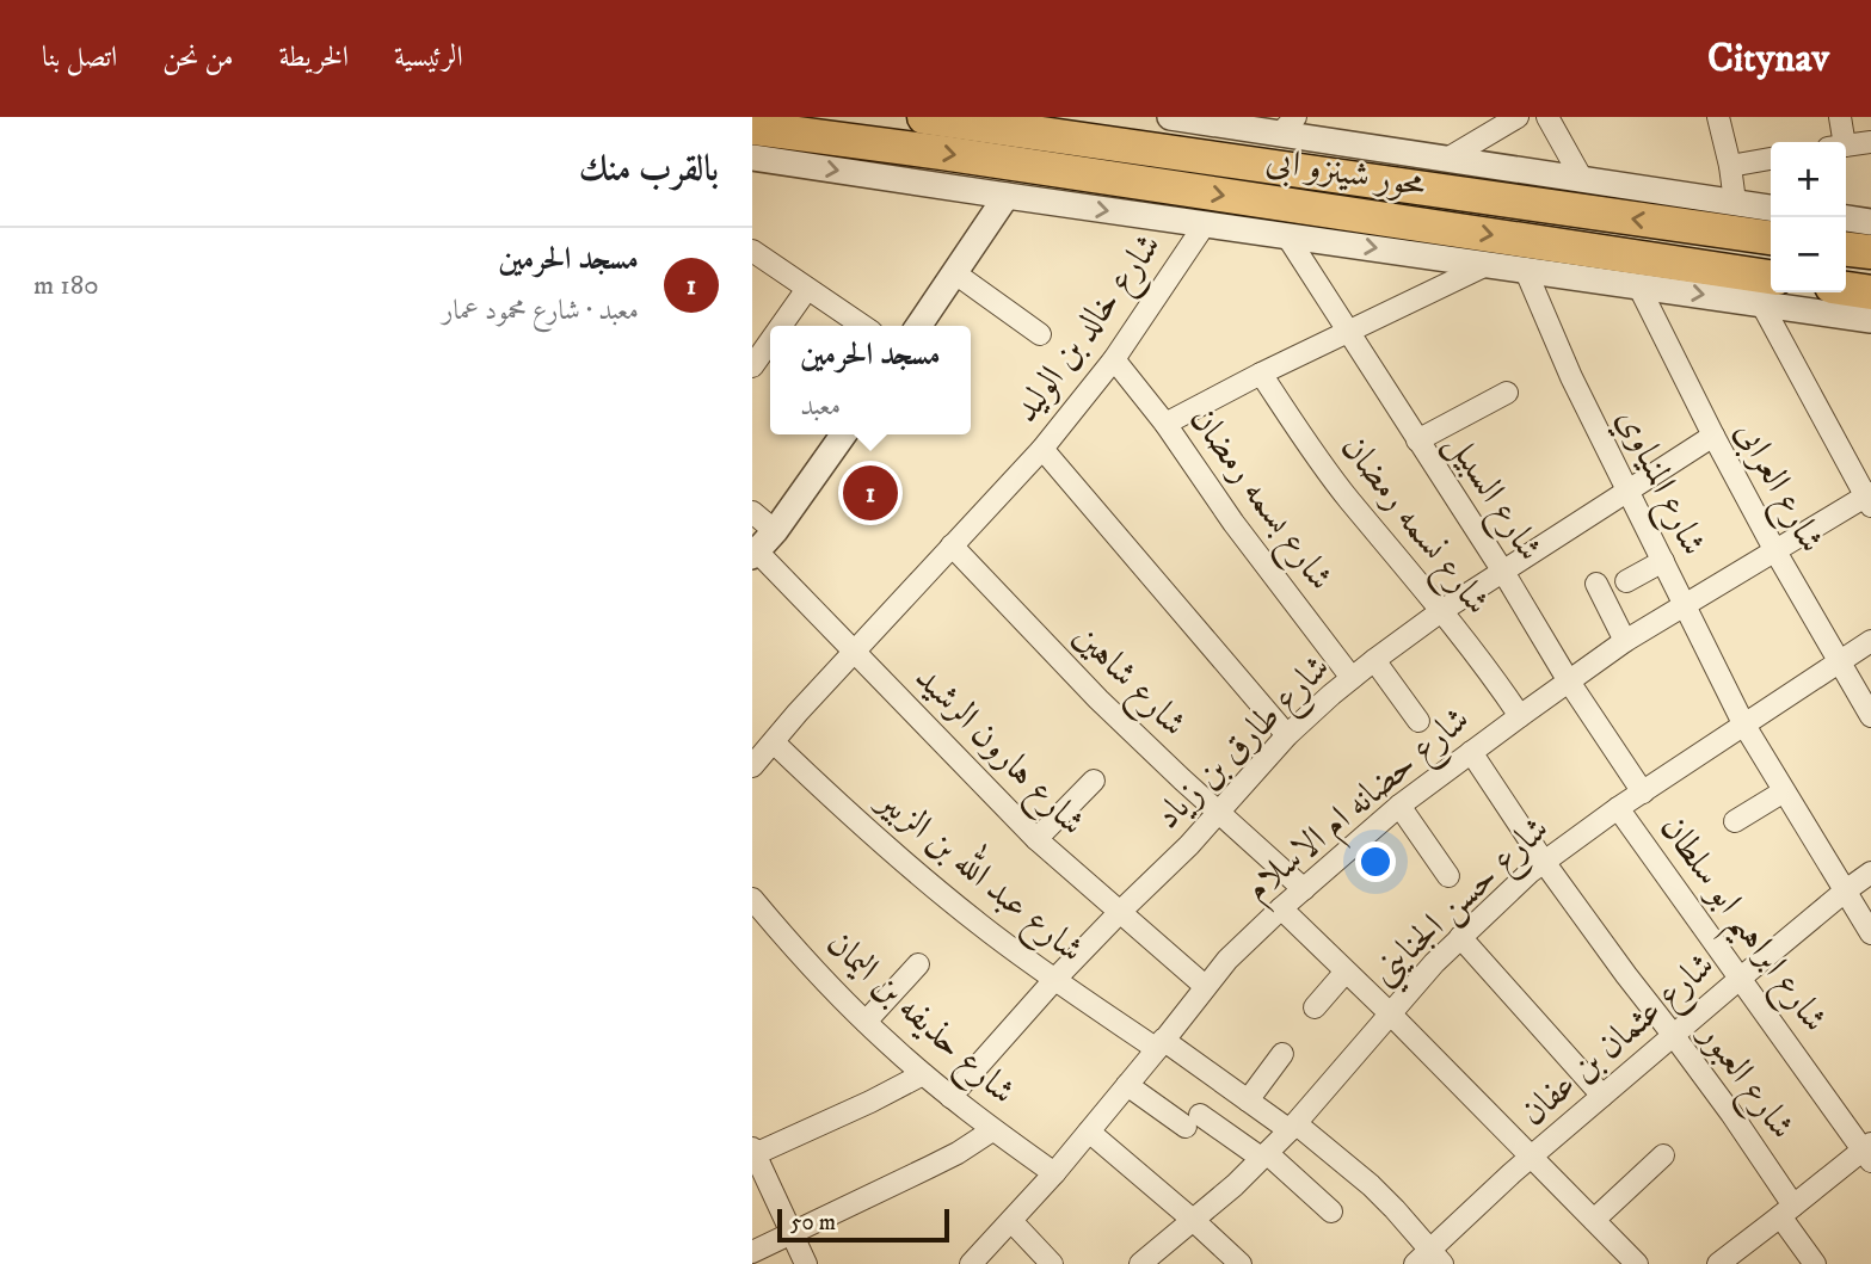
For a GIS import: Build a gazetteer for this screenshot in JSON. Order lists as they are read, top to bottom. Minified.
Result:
{"streets":{"main road":["محور شينزو ابى"],"street":["شارع خالد بن الوليد","شارع المنياوي","شارع العرابى","شارع السبيل","شارع بسمه رمضان","شارع نسمه رمضان","شارع شاهين","شارع طارق بن زياد","شارع هارون الرشيد","شارع حضانه ام الاسلام","شارع عبد الله بن الزبير","شارع حسن الجنايني","شارع ابراهيم ابو سلطان","شارع حذيفه بن اليمان","شارع عثمان بن عفان","شارع العبور"]},"crossings":[["شارع خالد بن الوليد","شارع بسمه رمضان"],["شارع خالد بن الوليد","شارع شاهين"],["شارع خالد بن الوليد","شارع هارون الرشيد"],["شارع خالد بن الوليد","شارع عبد الله بن الزبير"],["شارع المنياوي","شارع طارق بن زياد"],["شارع المنياوي","شارع حضانه ام الاسلام"],["شارع المنياوي","شارع حسن الجنايني"],["شارع المنياوي","شارع عثمان بن عفان"],["شارع العرابى","شارع طارق بن زياد"],["شارع العرابى","شارع حضانه ام الاسلام"],["شارع العرابى","شارع حسن الجنايني"],["شارع السبيل","شارع طارق بن زياد"],["شارع السبيل","شارع حضانه ام الاسلام"],["شارع السبيل","شارع حسن الجنايني"],["شارع بسمه رمضان","شارع طارق بن زياد"],["شارع نسمه رمضان","شارع طارق بن زياد"],["شارع نسمه رمضان","شارع حضانه ام الاسلام"],["شارع شاهين","شارع طارق بن زياد"],["شارع شاهين","شارع حضانه ام الاسلام"],["شارع طارق بن زياد","شارع هارون الرشيد"],["شارع طارق بن زياد","شارع عبد الله بن الزبير"],["شارع طارق بن زياد","شارع حذيفه بن اليمان"],["شارع هارون الرشيد","شارع حضانه ام الاسلام"],["شارع حضانه ام الاسلام","شارع عبد الله بن الزبير"],["شارع حضانه ام الاسلام","شارع حذيفه بن اليمان"],["شارع حضانه ام الاسلام","شارع العبور"],["شارع عبد الله بن الزبير","شارع حسن الجنايني"],["شارع عبد الله بن الزبير","شارع عثمان بن عفان"],["شارع حسن الجنايني","شارع ابراهيم ابو سلطان"],["شارع حسن الجنايني","شارع العبور"],["شارع ابراهيم ابو سلطان","شارع عثمان بن عفان"],["شارع عثمان بن عفان","شارع العبور"]],"scale_bar":"50 m","page":{"header":"Citynav","nav":["الرئيسية","الخريطة","من نحن","اتصل بنا"],"heading":"بالقرب منك","map_buttons":["+","−"],"list":[{"mark":"1","name":"مسجد الحرمين","note":"معبد · شارع محمود عمار","value":"180 m"}],"popup":["مسجد الحرمين","معبد"],"pins":"1","scale":"50 m"}}
